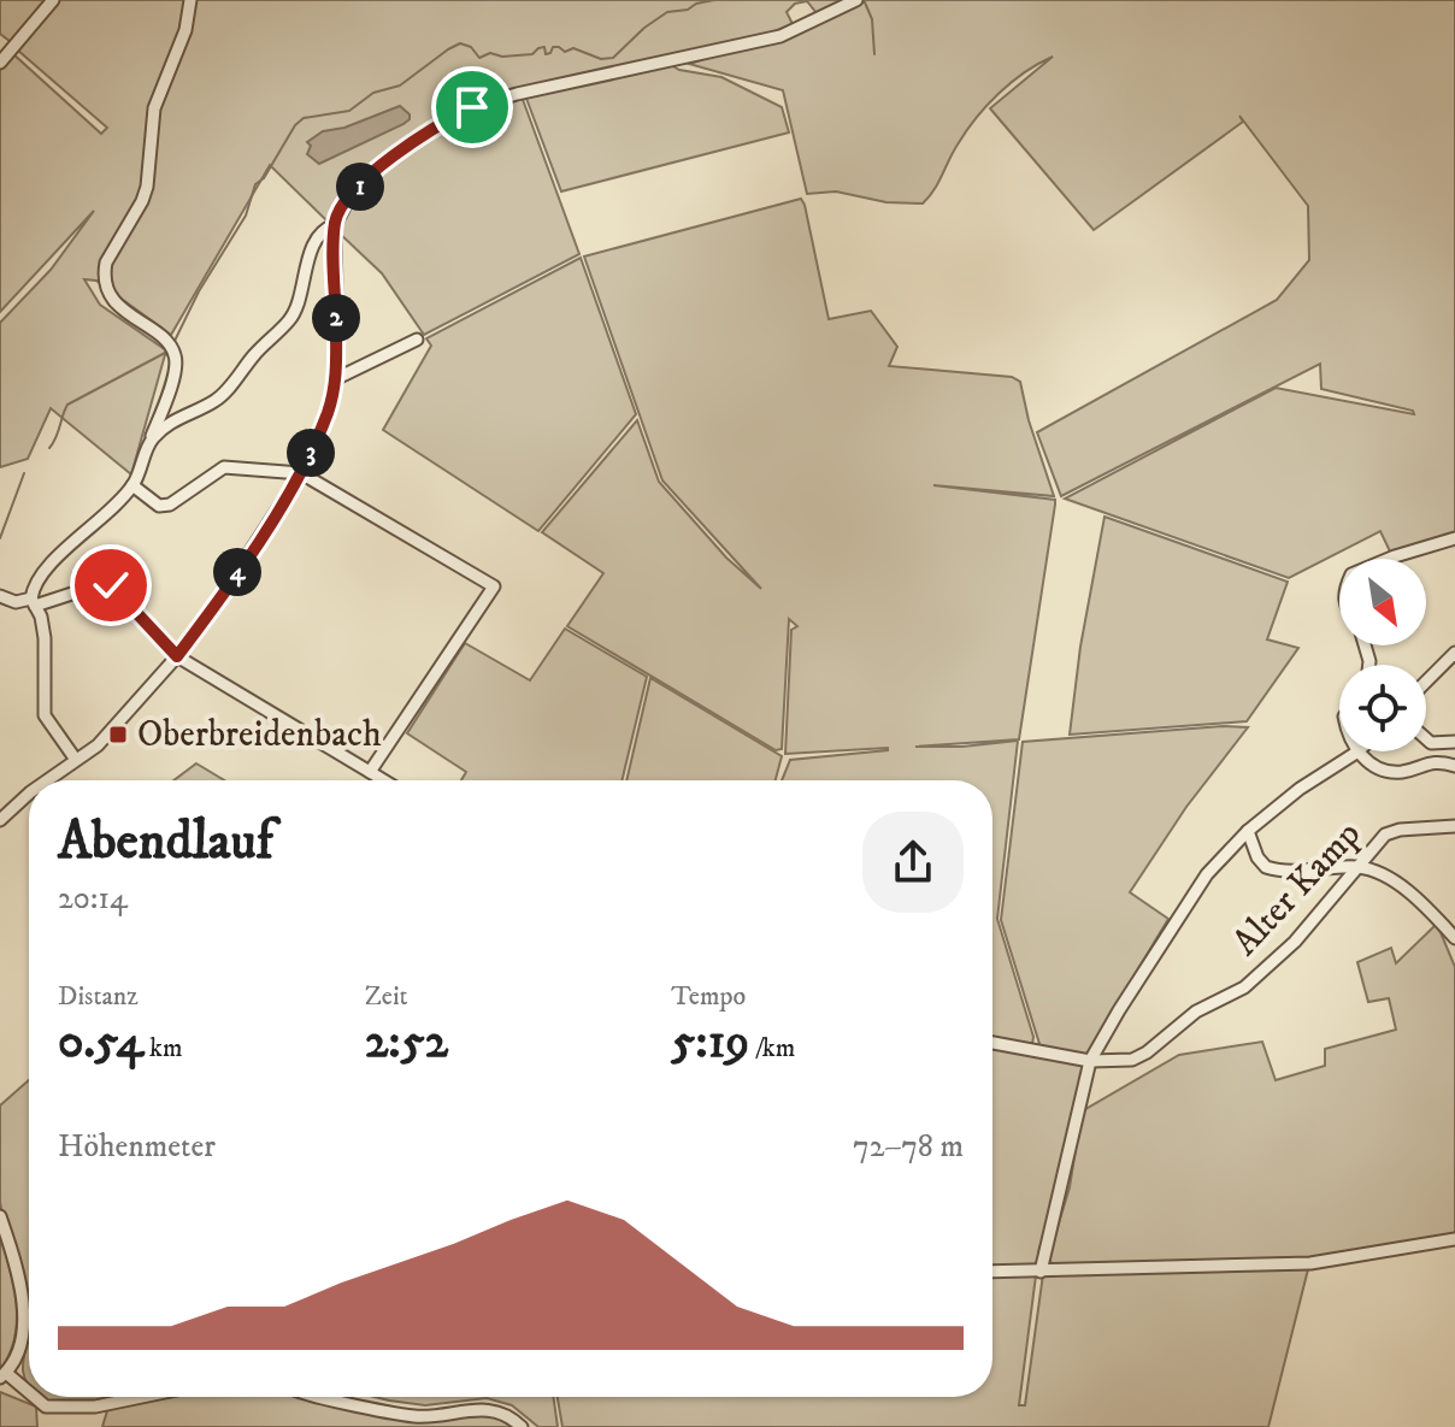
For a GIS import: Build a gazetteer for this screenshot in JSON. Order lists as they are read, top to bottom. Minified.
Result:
{"streets":{"street":["Alter Kamp"]},"places":{"transit":["Oberbreidenbach"]},"north":"bottom right","page":{"pins":["1","2","3","4"],"heading":["Abendlauf","20:14"],"stats":[["Distanz","0.54 km"],["Zeit","2:52"],["Tempo","5:19 /km"]],"chart":["Höhenmeter","72–78 m"]}}
